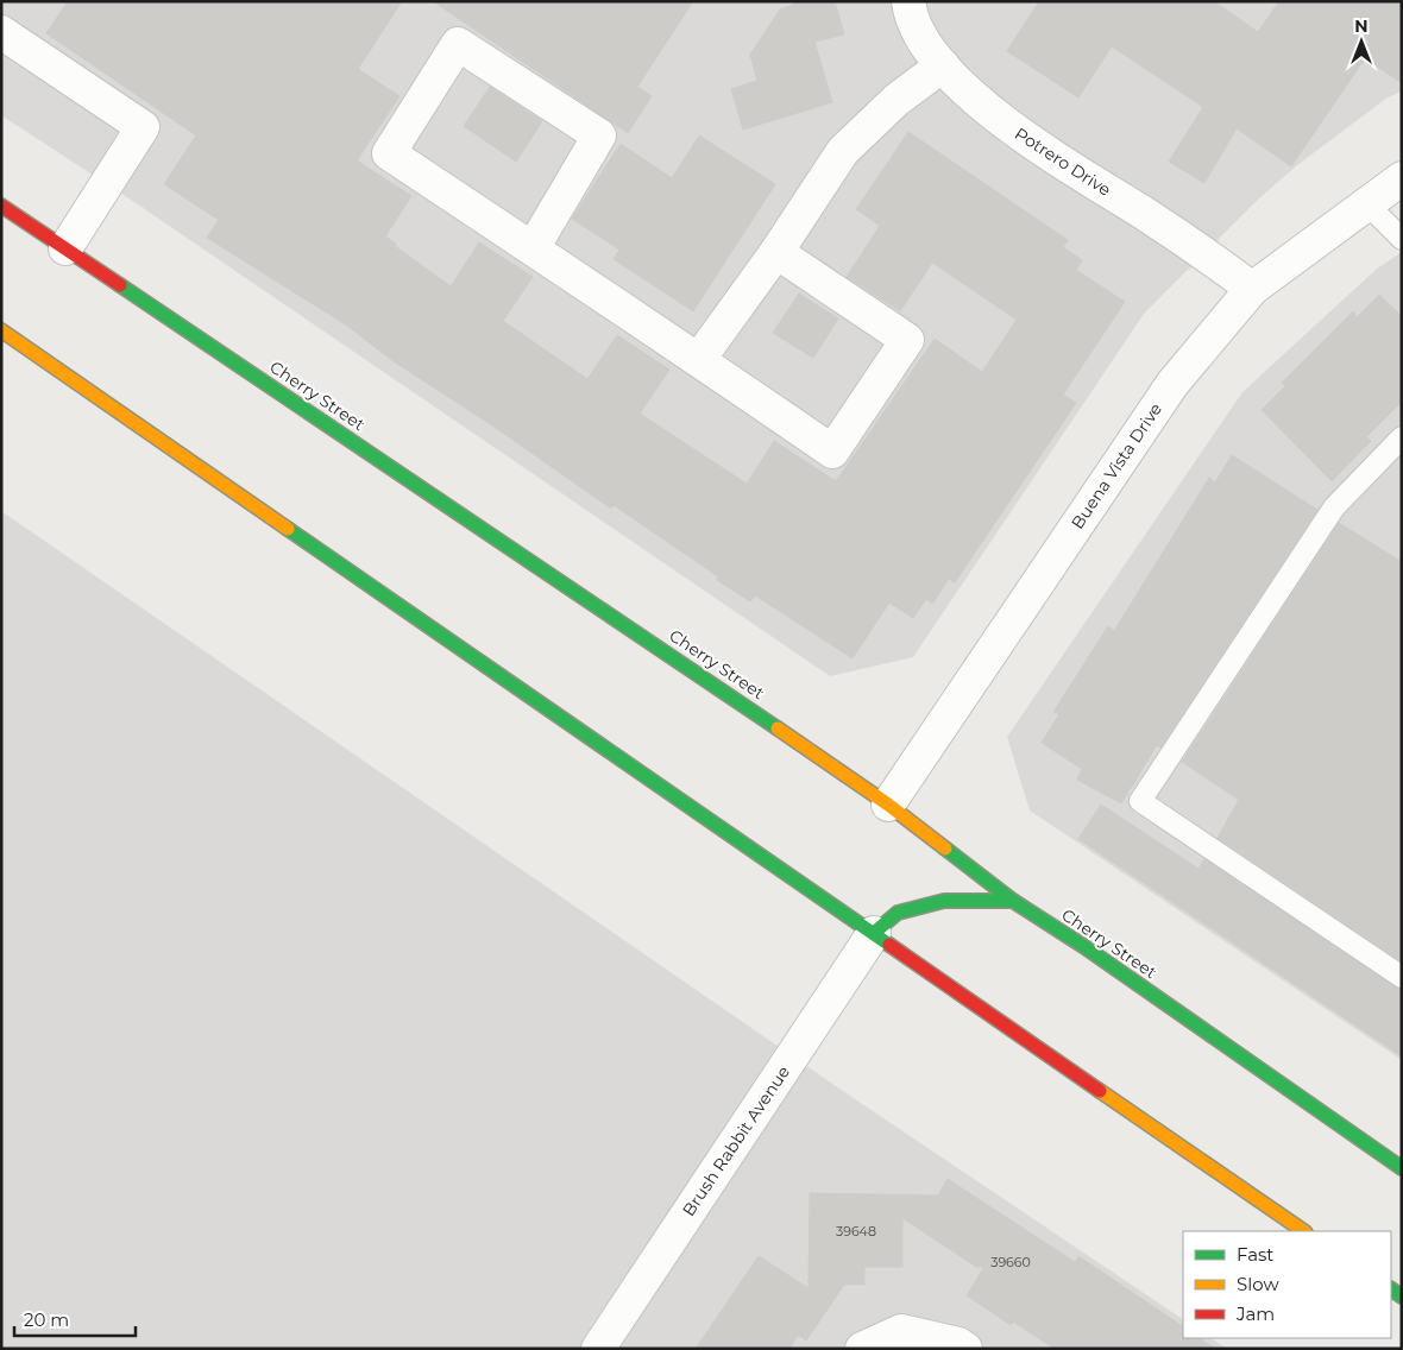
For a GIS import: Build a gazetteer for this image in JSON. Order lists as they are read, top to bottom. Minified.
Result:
{"streets":{"main road":["Cherry Street"],"street":["Potrero Drive","Buena Vista Drive","Brush Rabbit Avenue"]},"crossings":[["Potrero Drive","Buena Vista Drive"],["Cherry Street","Buena Vista Drive"]],"house_numbers":["39648","39660"],"legend":["Fast","Slow","Jam"],"scale_bar":"20 m","north":"top"}
